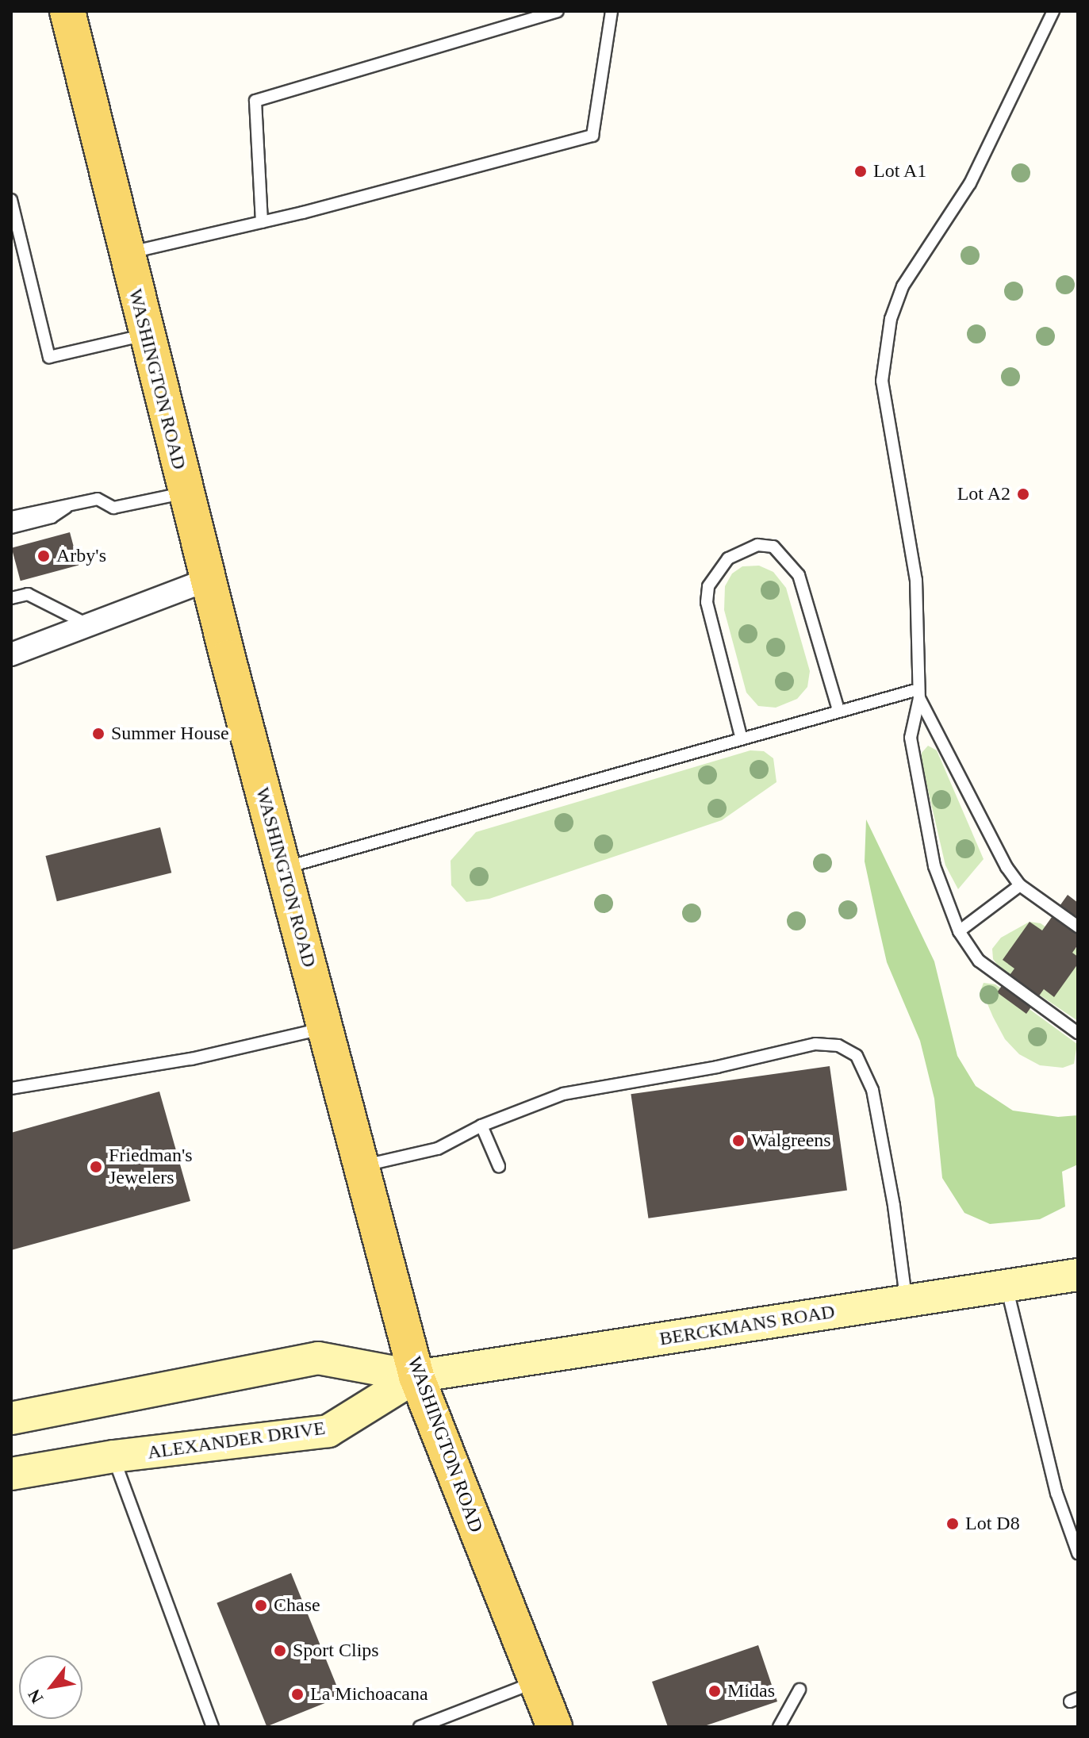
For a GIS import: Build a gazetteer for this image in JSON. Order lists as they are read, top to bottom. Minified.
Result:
{"streets":{"main road":["WASHINGTON ROAD","BERCKMANS ROAD","ALEXANDER DRIVE"]},"crossings":[["WASHINGTON ROAD","BERCKMANS ROAD"],["WASHINGTON ROAD","ALEXANDER DRIVE"],["BERCKMANS ROAD","ALEXANDER DRIVE"]],"places":["Lot A1","Lot A2","Arby's","Summer House","Walgreens","Friedman's Jewelers","Lot D8","Chase","Sport Clips","Midas","La Michoacana"],"north":"bottom left"}
